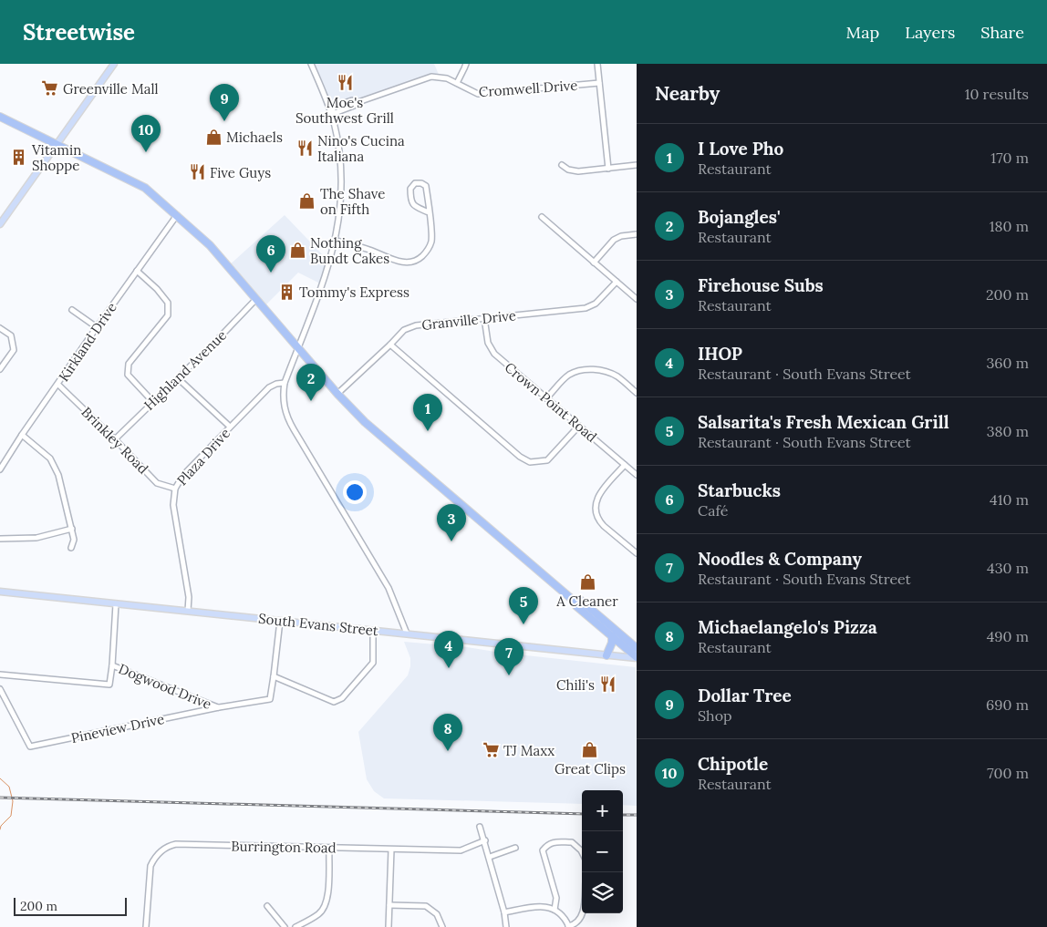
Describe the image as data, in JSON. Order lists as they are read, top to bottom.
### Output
{
  "streets": {
    "main road": ["South Evans Street"],
    "street": [
      "Cromwell Drive",
      "Granville Drive",
      "Kirkland Drive",
      "Highland Avenue",
      "Crown Point Road",
      "Brinkley Road",
      "Plaza Drive",
      "Dogwood Drive",
      "Pineview Drive",
      "Burrington Road"
    ]
  },
  "crossings": [
    ["Granville Drive", "Crown Point Road"],
    ["Kirkland Drive", "Brinkley Road"],
    ["Highland Avenue", "Brinkley Road"],
    ["Brinkley Road", "Plaza Drive"],
    ["Plaza Drive", "South Evans Street"],
    ["Dogwood Drive", "Pineview Drive"]
  ],
  "places": {
    "restaurant": [
      "Moe's Southwest Grill",
      "Nino's Cucina Italiana",
      "Five Guys",
      "Chili's"
    ],
    "supermarket": ["Greenville Mall", "TJ Maxx"],
    "shop": [
      "Michaels",
      "The Shave on Fifth",
      "Nothing Bundt Cakes",
      "A Cleaner",
      "Great Clips"
    ],
    "building": ["Vitamin Shoppe", "Tommy's Express"]
  },
  "scale_bar": "200 m",
  "page": {
    "header": "Streetwise",
    "nav": ["Map", "Layers", "Share"],
    "heading": ["Nearby", "10 results"],
    "pins": [
      "9",
      "10",
      "6",
      "2",
      "1",
      "3",
      "5",
      "4",
      "7",
      "8"
    ],
    "list": [
      {
        "mark": "1",
        "name": "I Love Pho",
        "note": "Restaurant",
        "value": "170 m"
      },
      {
        "mark": "2",
        "name": "Bojangles'",
        "note": "Restaurant",
        "value": "180 m"
      },
      {
        "mark": "3",
        "name": "Firehouse Subs",
        "note": "Restaurant",
        "value": "200 m"
      },
      {
        "mark": "4",
        "name": "IHOP",
        "note": "Restaurant · South Evans Street",
        "value": "360 m"
      },
      {
        "mark": "5",
        "name": "Salsarita's Fresh Mexican Grill",
        "note": "Restaurant · South Evans Street",
        "value": "380 m"
      },
      {
        "mark": "6",
        "name": "Starbucks",
        "note": "Café",
        "value": "410 m"
      },
      {
        "mark": "7",
        "name": "Noodles & Company",
        "note": "Restaurant · South Evans Street",
        "value": "430 m"
      },
      {
        "mark": "8",
        "name": "Michaelangelo's Pizza",
        "note": "Restaurant",
        "value": "490 m"
      },
      {
        "mark": "9",
        "name": "Dollar Tree",
        "note": "Shop",
        "value": "690 m"
      },
      {
        "mark": "10",
        "name": "Chipotle",
        "note": "Restaurant",
        "value": "700 m"
      }
    ],
    "map_buttons": ["+", "−"],
    "scale": "200 m"
  }
}
